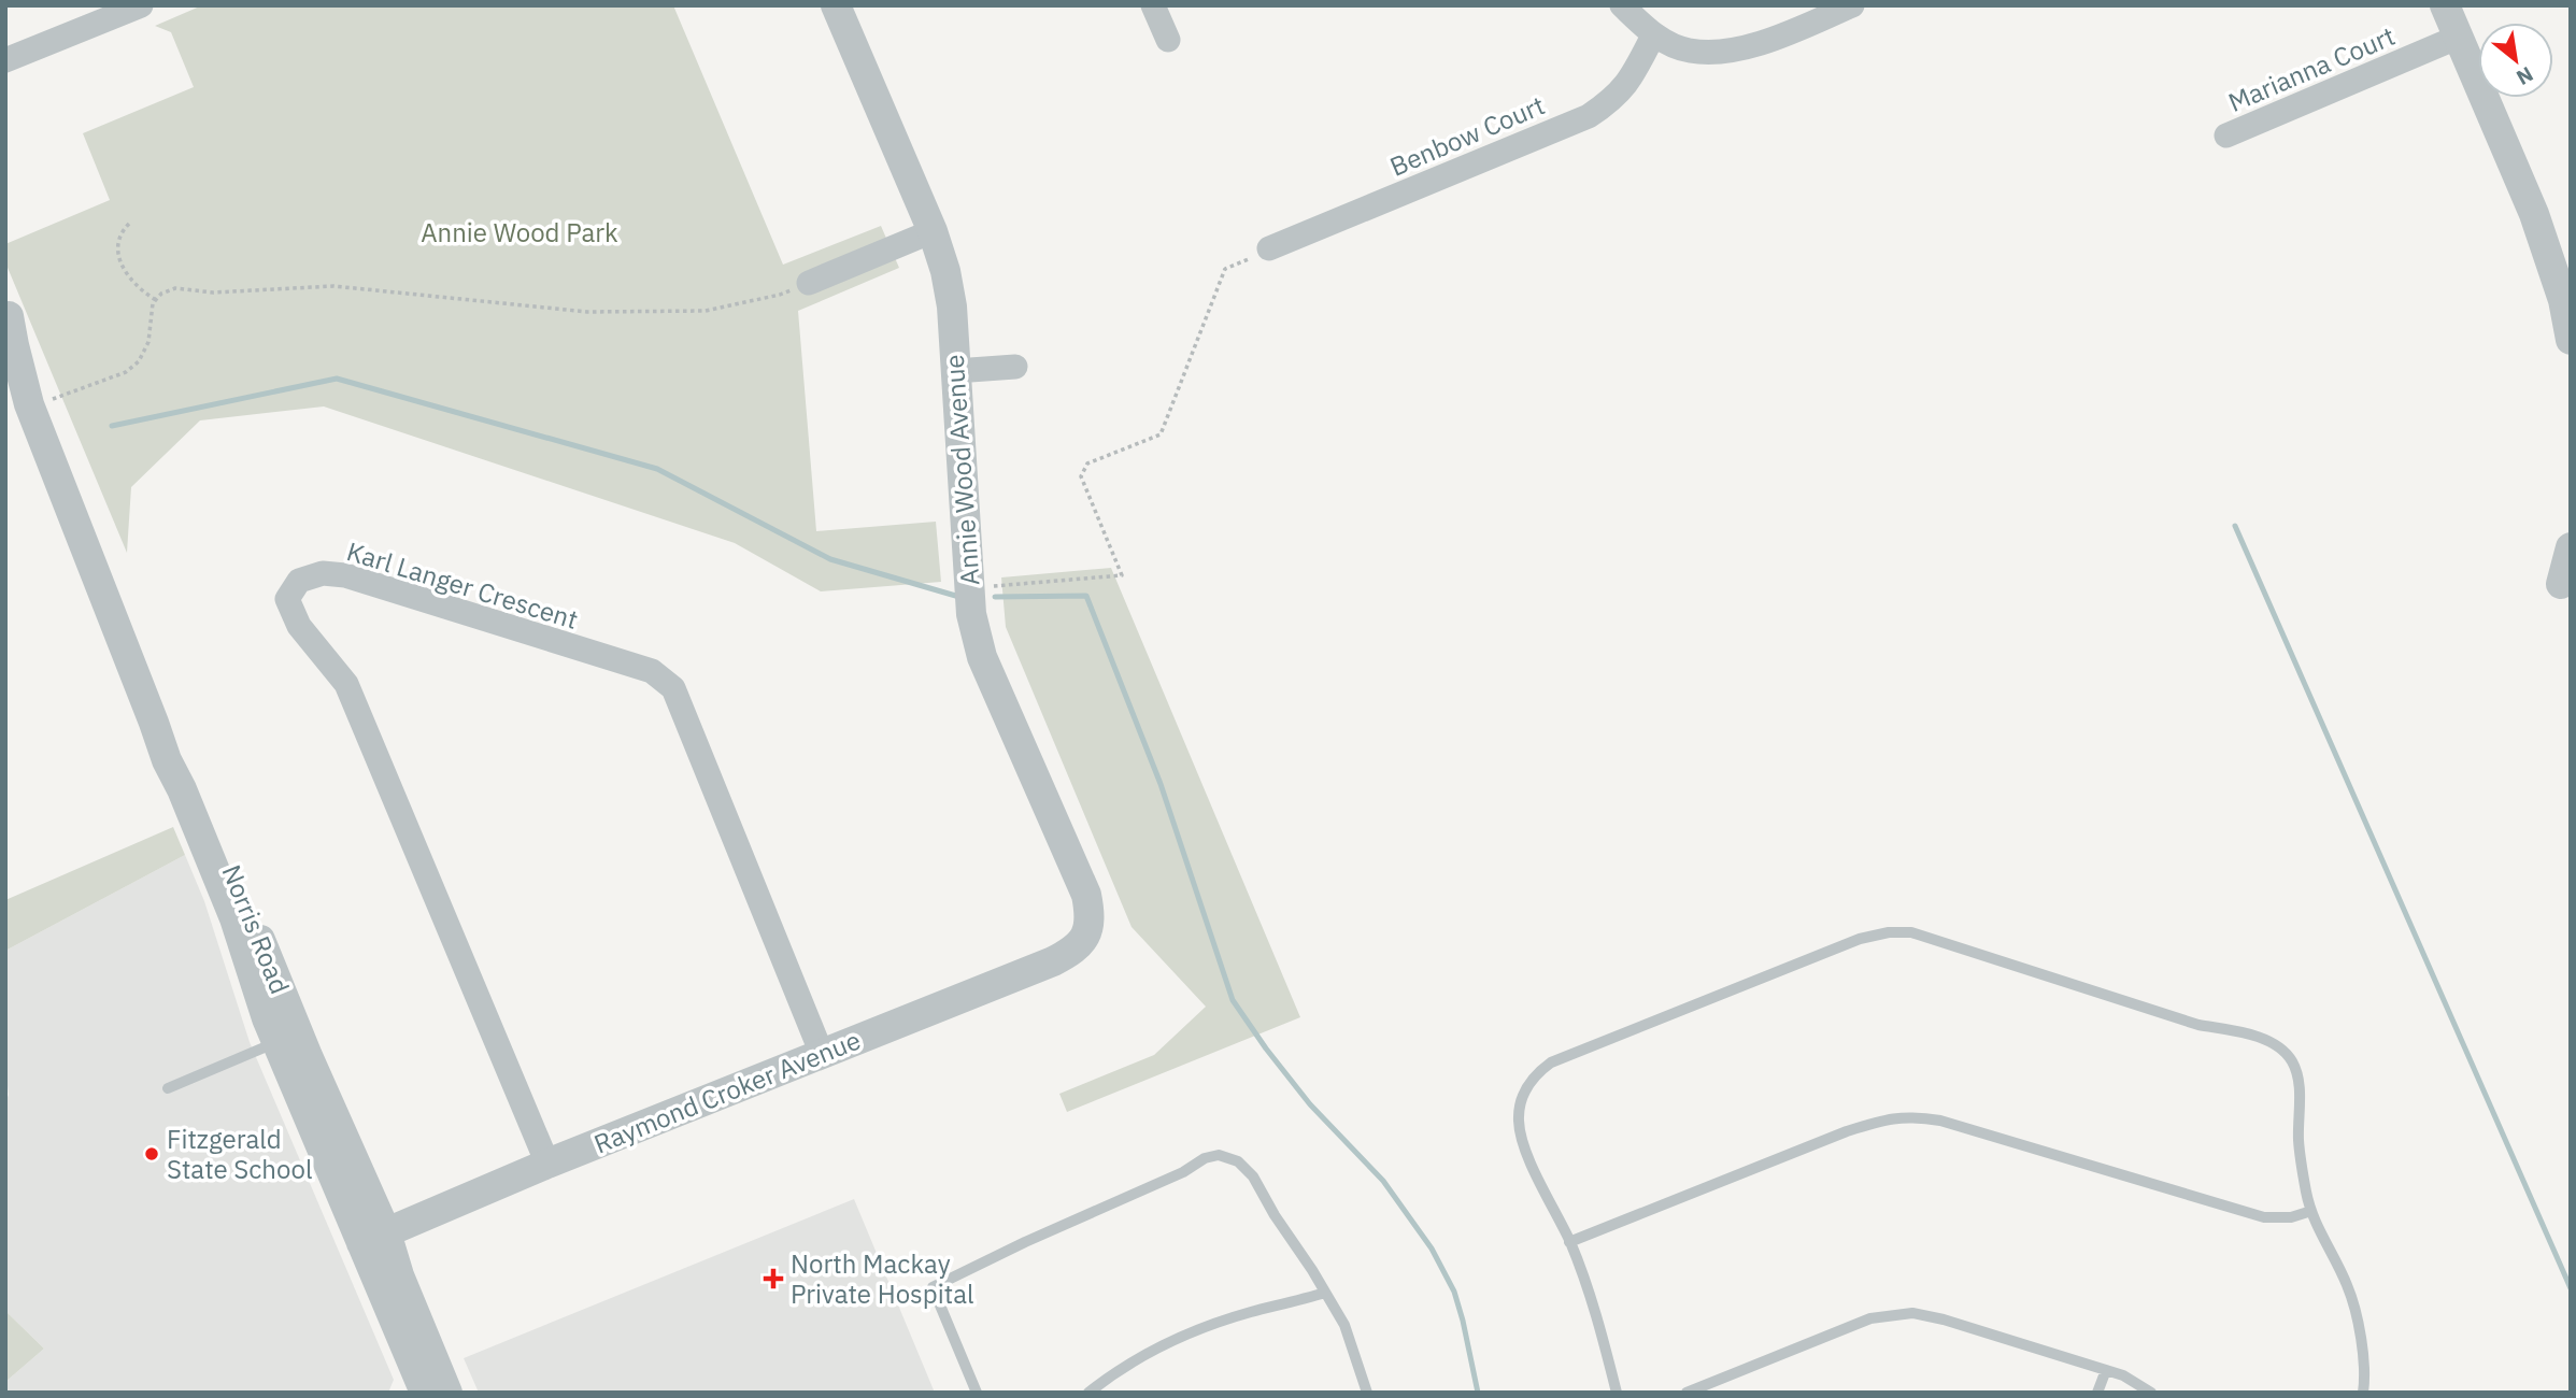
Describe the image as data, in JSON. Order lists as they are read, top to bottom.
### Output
{
  "streets": {
    "street": [
      "Marianna Court",
      "Benbow Court",
      "Annie Wood Avenue",
      "Karl Langer Crescent",
      "Norris Road",
      "Raymond Croker Avenue"
    ]
  },
  "crossings": [
    ["Annie Wood Avenue", "Raymond Croker Avenue"],
    ["Karl Langer Crescent", "Raymond Croker Avenue"],
    ["Norris Road", "Raymond Croker Avenue"]
  ],
  "parks": ["Annie Wood Park"],
  "places": {
    "other": ["Fitzgerald State School"],
    "health": ["North Mackay Private Hospital"]
  },
  "north": "bottom right"
}
